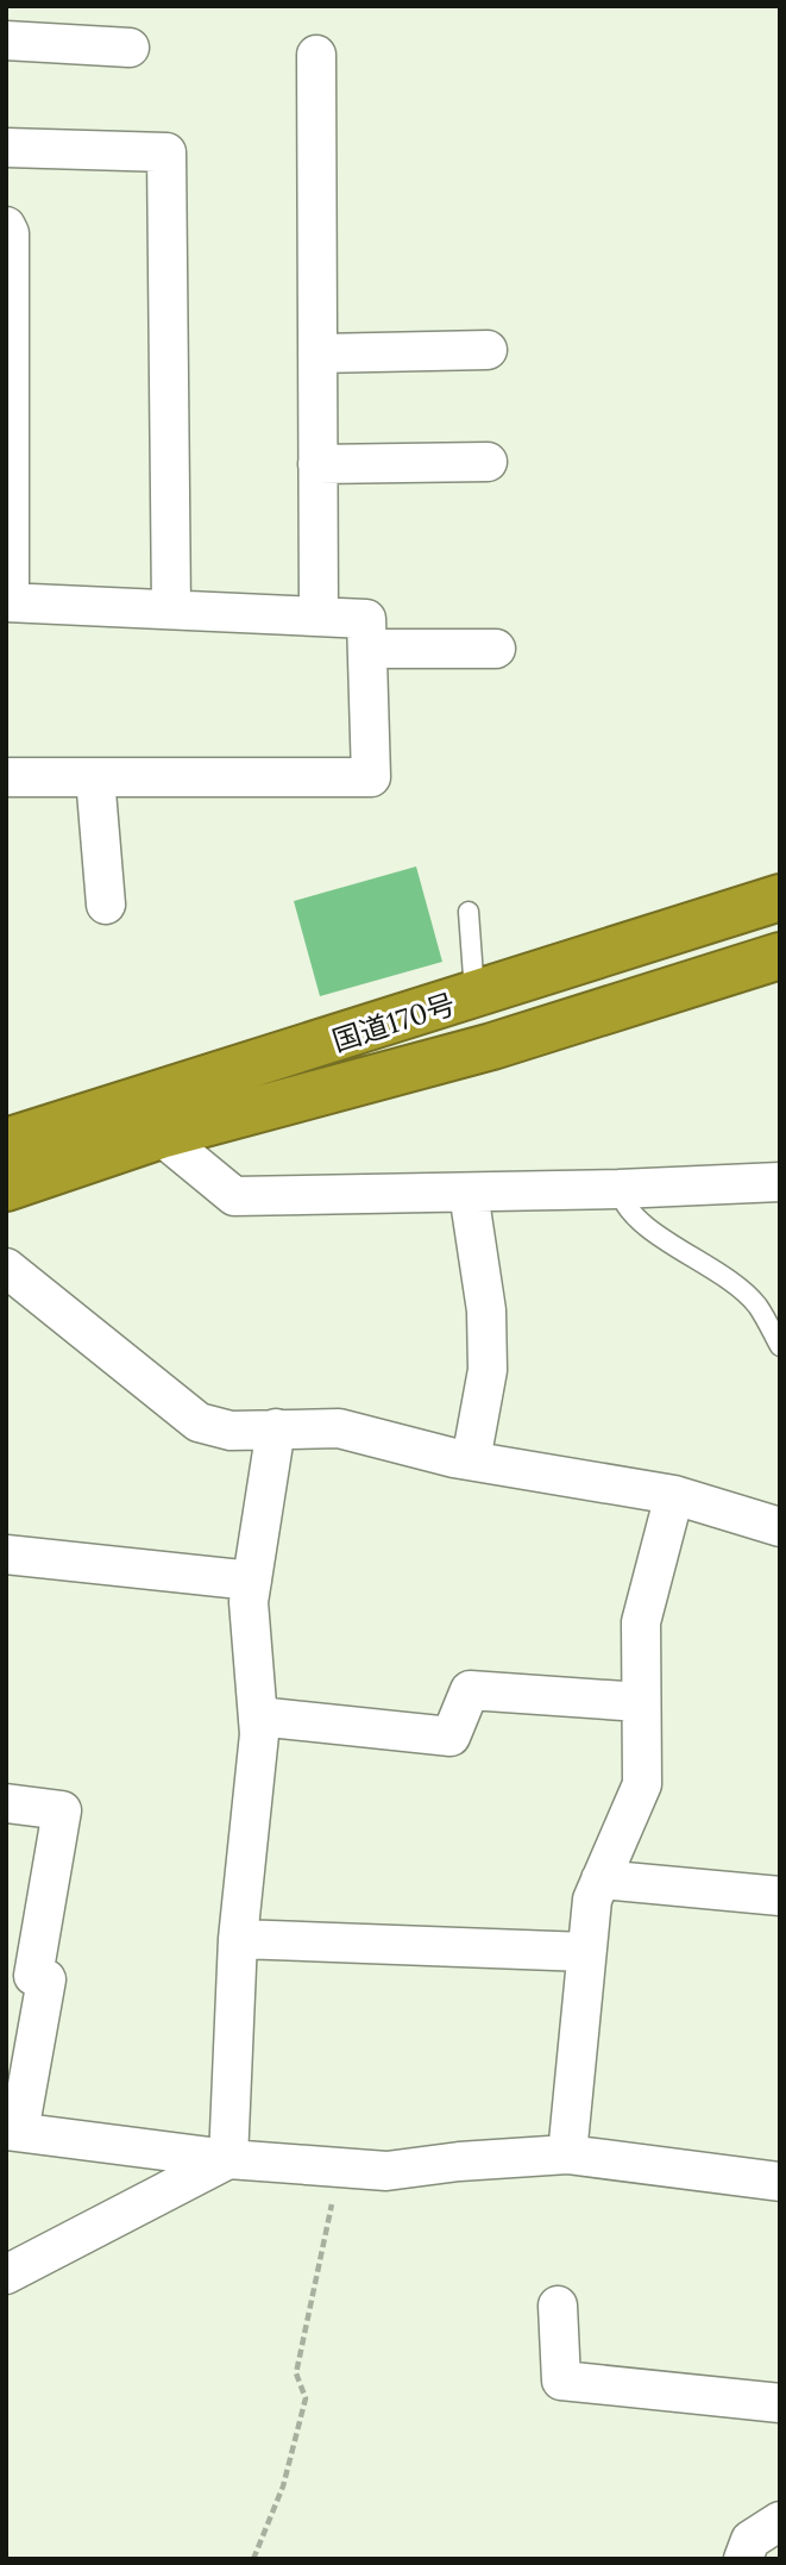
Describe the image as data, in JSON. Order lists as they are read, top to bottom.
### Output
{
  "streets": {
    "highway": ["国道170号"]
  }
}
